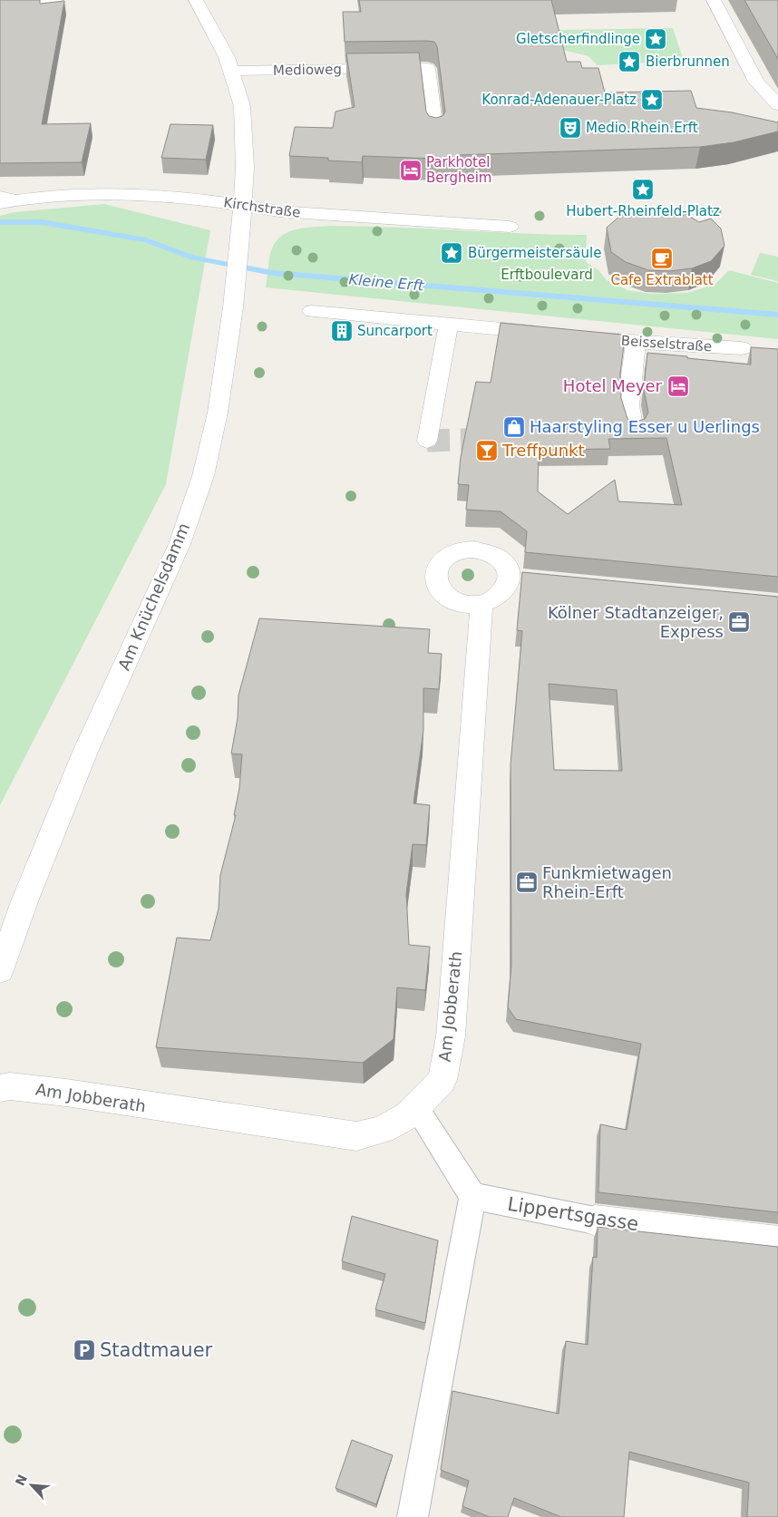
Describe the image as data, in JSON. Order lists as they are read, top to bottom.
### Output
{
  "streets": {
    "street": [
      "Medioweg",
      "Kirchstraße",
      "Beisselstraße",
      "Am Knüchelsdamm",
      "Am Jobberath",
      "Lippertsgasse"
    ]
  },
  "crossings": [
    ["Medioweg", "Am Knüchelsdamm"],
    ["Kirchstraße", "Am Knüchelsdamm"]
  ],
  "water": ["Kleine Erft"],
  "parks": ["Erftboulevard"],
  "places": {
    "place": [
      "Gletscherfindlinge",
      "Bierbrunnen",
      "Konrad-Adenauer-Platz",
      "Hubert-Rheinfeld-Platz",
      "Bürgermeistersäule"
    ],
    "theatre": ["Medio.Rhein.Erft"],
    "hotel": ["Parkhotel Bergheim", "Hotel Meyer"],
    "cafe": ["Cafe Extrablatt"],
    "building": ["Suncarport"],
    "shop": ["Haarstyling Esser u Uerlings"],
    "bar": ["Treffpunkt"],
    "office": ["Kölner Stadtanzeiger, Express", "Funkmietwagen Rhein-Erft"],
    "parking": ["Stadtmauer"]
  },
  "north": "top left"
}
